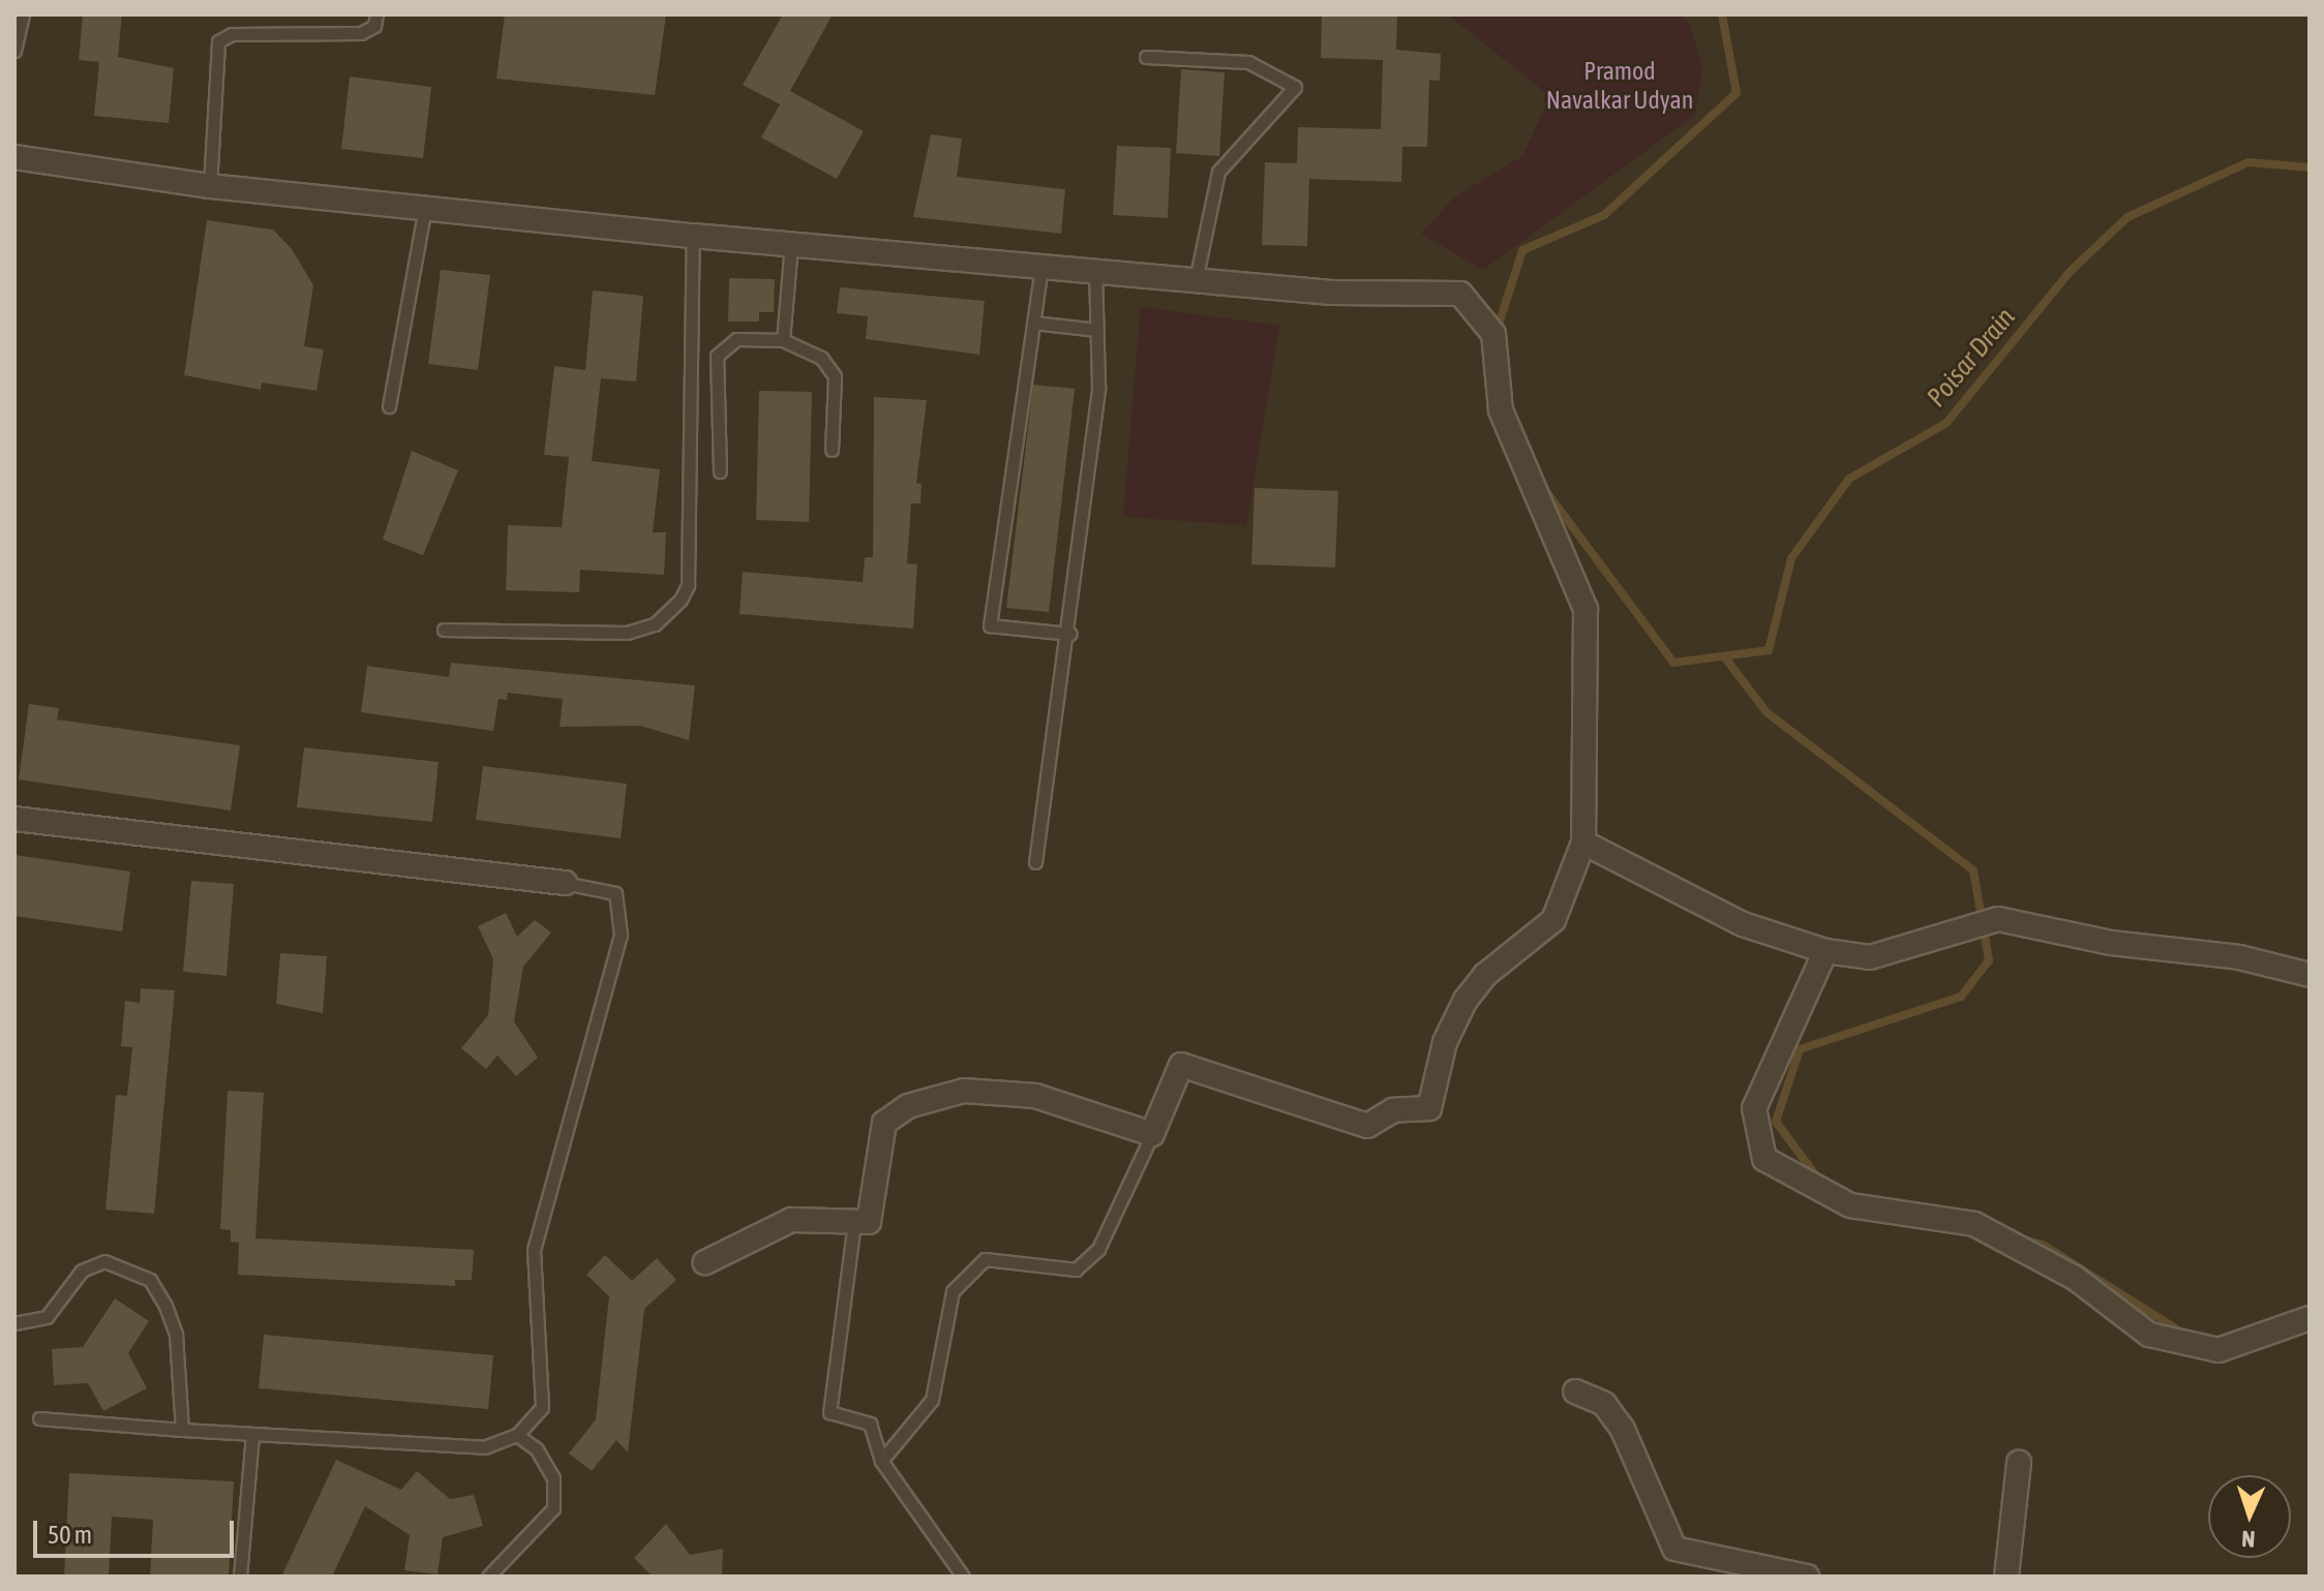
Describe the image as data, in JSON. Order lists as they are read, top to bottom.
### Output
{
  "water": ["Poisar Drain"],
  "parks": ["Pramod Navalkar Udyan"],
  "scale_bar": "50 m",
  "north": "bottom"
}
